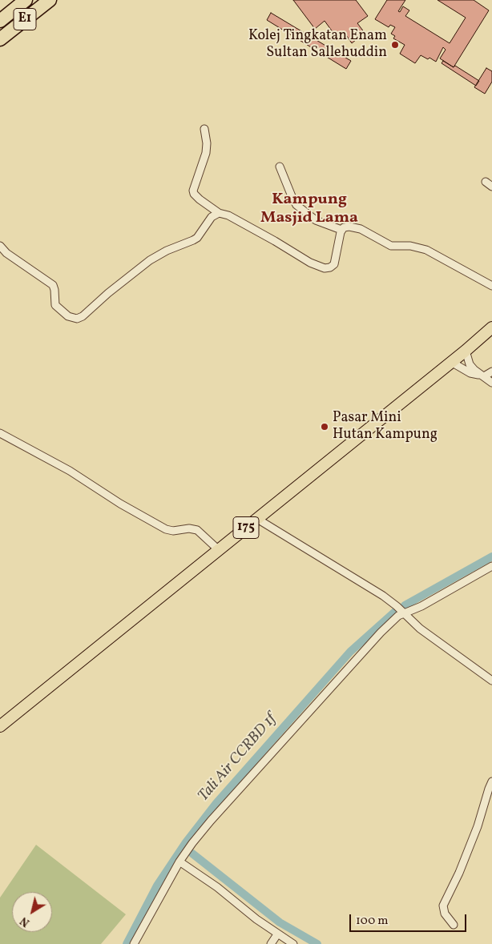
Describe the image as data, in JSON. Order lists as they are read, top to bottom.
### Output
{
  "streets": {
    "highway": ["E1"],
    "main road": ["175"]
  },
  "districts": ["Kampung Masjid Lama"],
  "water": ["Tali Air CCRBD 1f"],
  "places": ["Kolej Tingkatan Enam Sultan Sallehuddin", "Pasar Mini Hutan Kampung"],
  "scale_bar": "100 m",
  "north": "bottom left"
}
